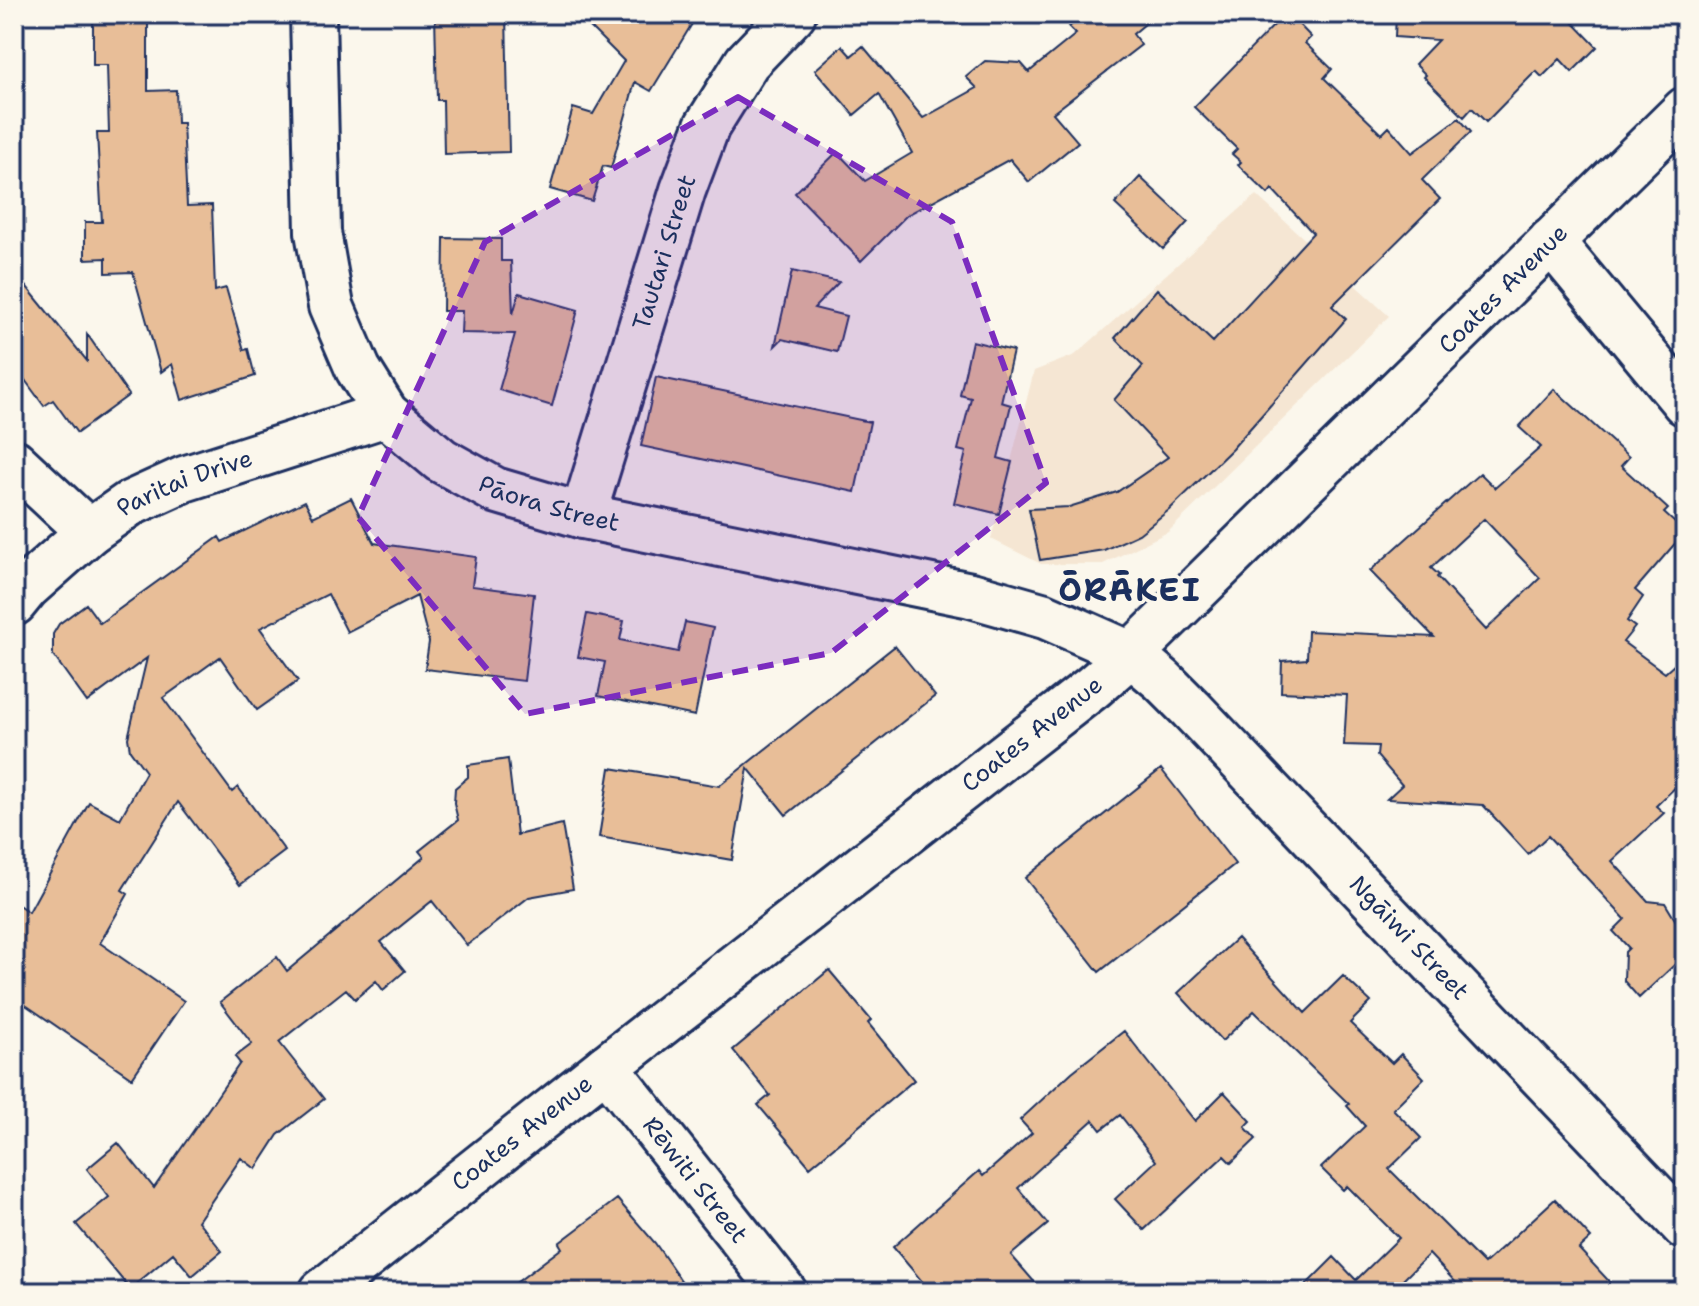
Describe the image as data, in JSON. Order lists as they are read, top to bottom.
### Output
{
  "streets": {
    "street": [
      "Tautari Street",
      "Coates Avenue",
      "Paritai Drive",
      "Pāora Street",
      "Ngāiwi Street",
      "Rēwiti Street"
    ]
  },
  "crossings": [
    ["Tautari Street", "Pāora Street"],
    ["Coates Avenue", "Pāora Street"],
    ["Coates Avenue", "Ngāiwi Street"],
    ["Coates Avenue", "Rēwiti Street"],
    ["Paritai Drive", "Pāora Street"],
    ["Pāora Street", "Ngāiwi Street"]
  ],
  "districts": ["ŌRĀKEI"]
}
